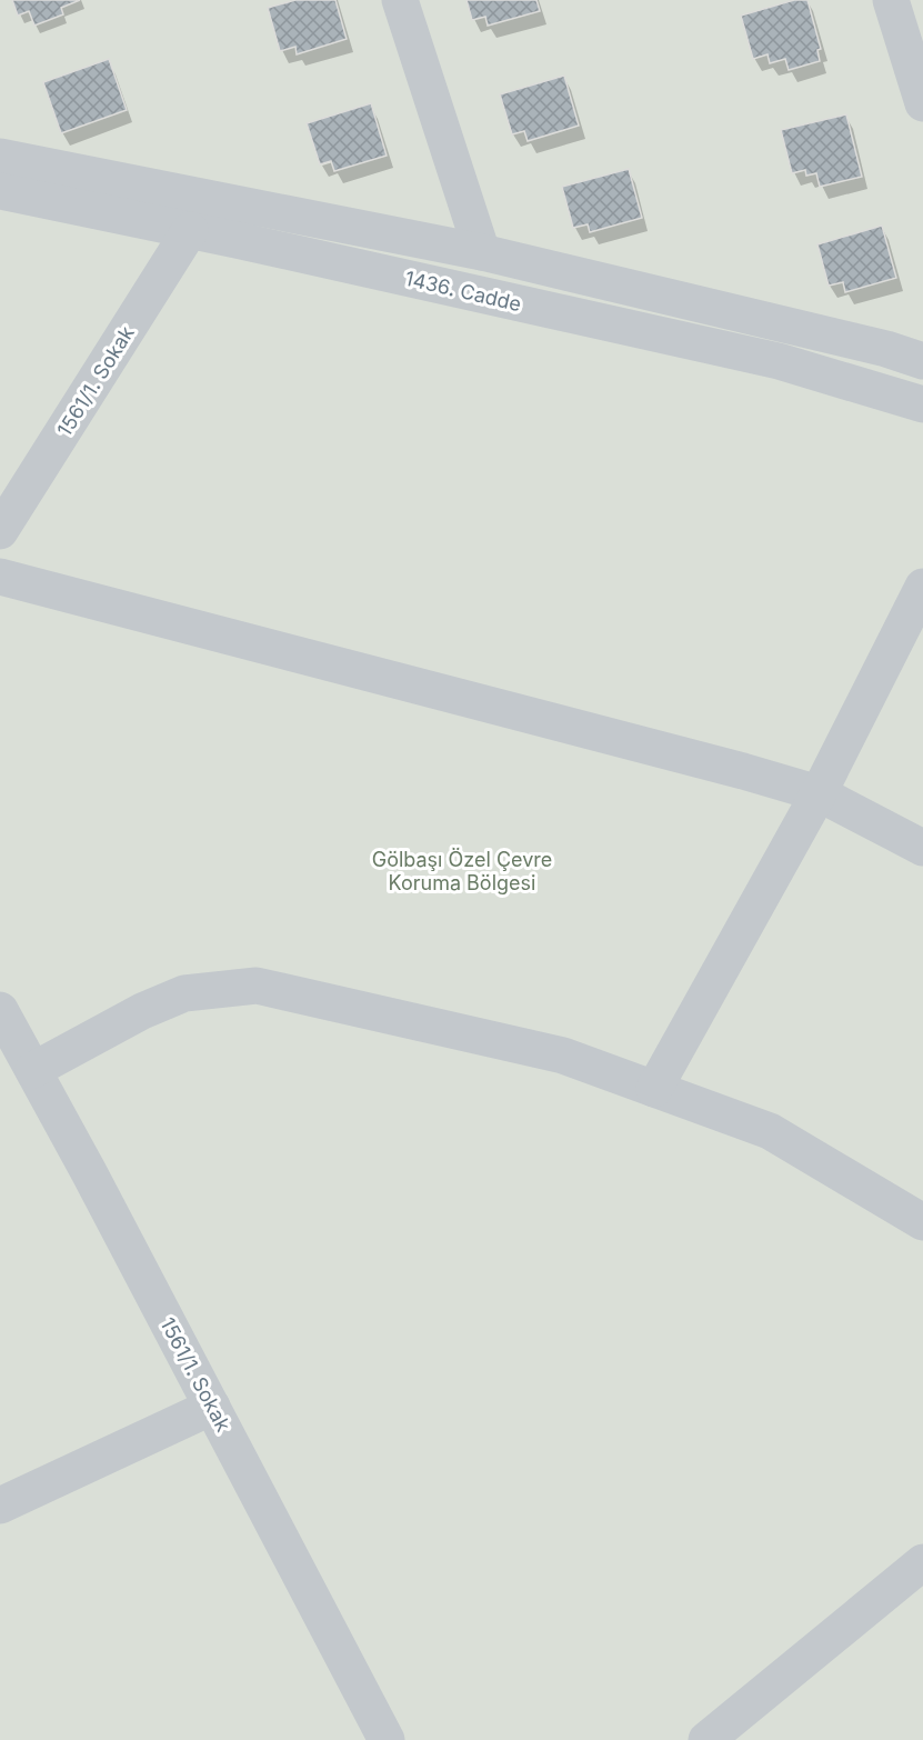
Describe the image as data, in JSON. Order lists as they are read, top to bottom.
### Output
{
  "streets": {
    "street": ["1436. Cadde", "1561/1. Sokak"]
  },
  "crossings": [
    ["1436. Cadde", "1561/1. Sokak"]
  ],
  "parks": ["Gölbaşı Özel Çevre Koruma Bölgesi"]
}
